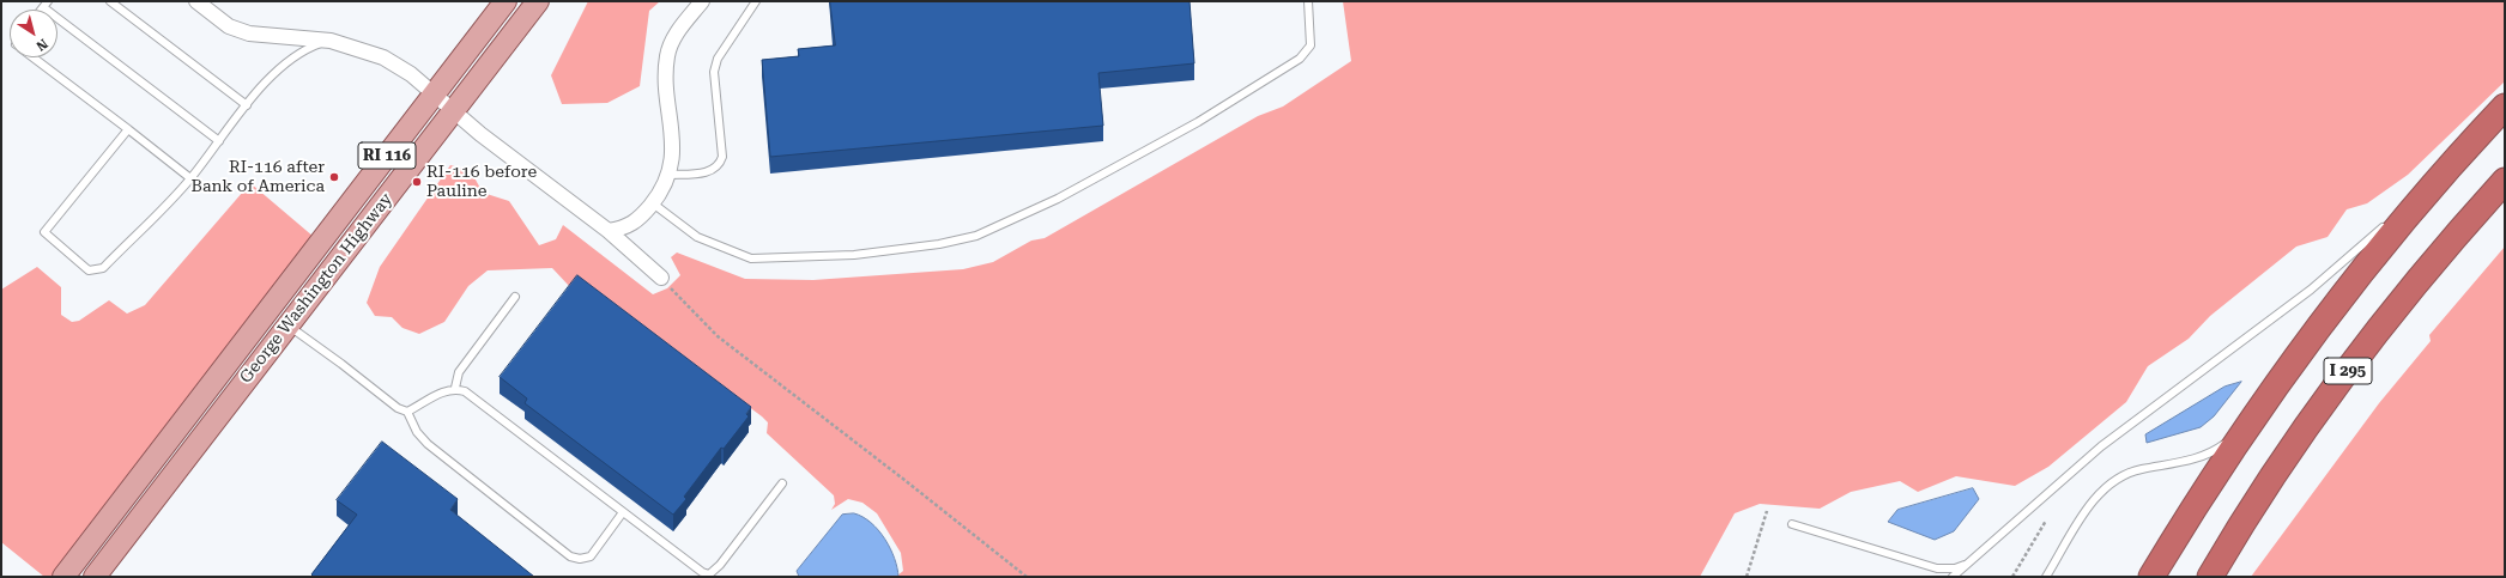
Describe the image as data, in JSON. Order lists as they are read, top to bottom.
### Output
{
  "streets": {
    "highway": ["I 295"],
    "main road": ["RI 116", "George Washington Highway"]
  },
  "places": ["RI-116 after Bank of America", "RI-116 before Pauline"],
  "north": "bottom right"
}
